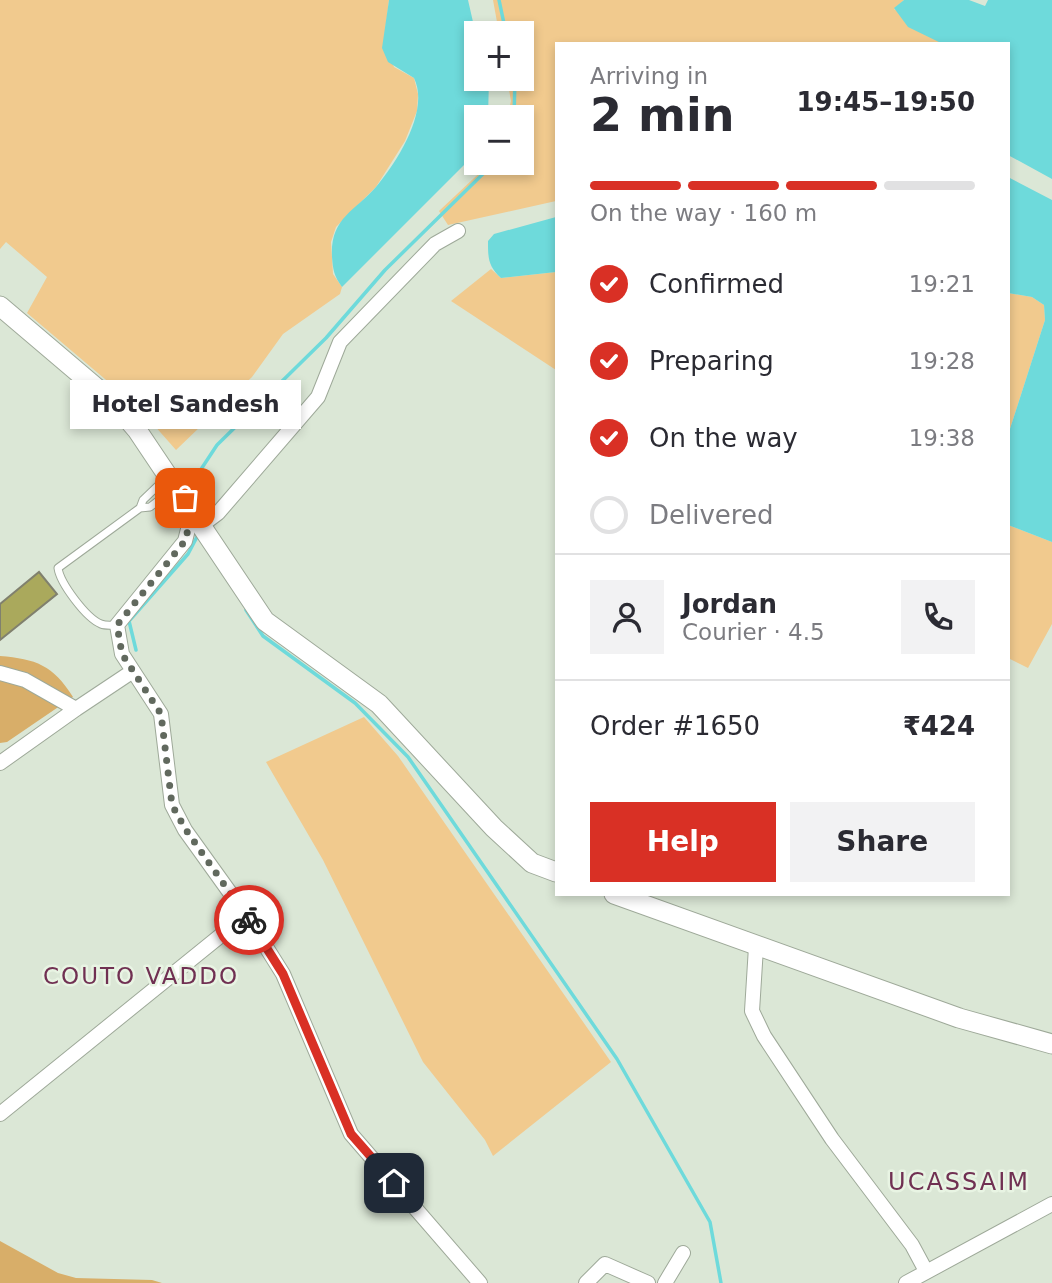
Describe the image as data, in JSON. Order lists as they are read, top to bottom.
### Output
{
  "districts": ["COUTO VADDO", "UCASSAIM"],
  "places": ["Hotel Sandesh"],
  "page": {
    "map_buttons": ["+", "−"],
    "heading": ["2 min", "Arriving in", "19:45–19:50"],
    "panel": [
      "Jordan",
      "Courier · 4.5",
      "Order #1650",
      "₹424"
    ],
    "bar": "On the way · 160 m",
    "list": [
      ["Confirmed", "19:21"],
      ["Preparing", "19:28"],
      ["On the way", "19:38"],
      "Delivered"
    ],
    "bubble": "Hotel Sandesh",
    "buttons": ["Help", "Share"]
  }
}
